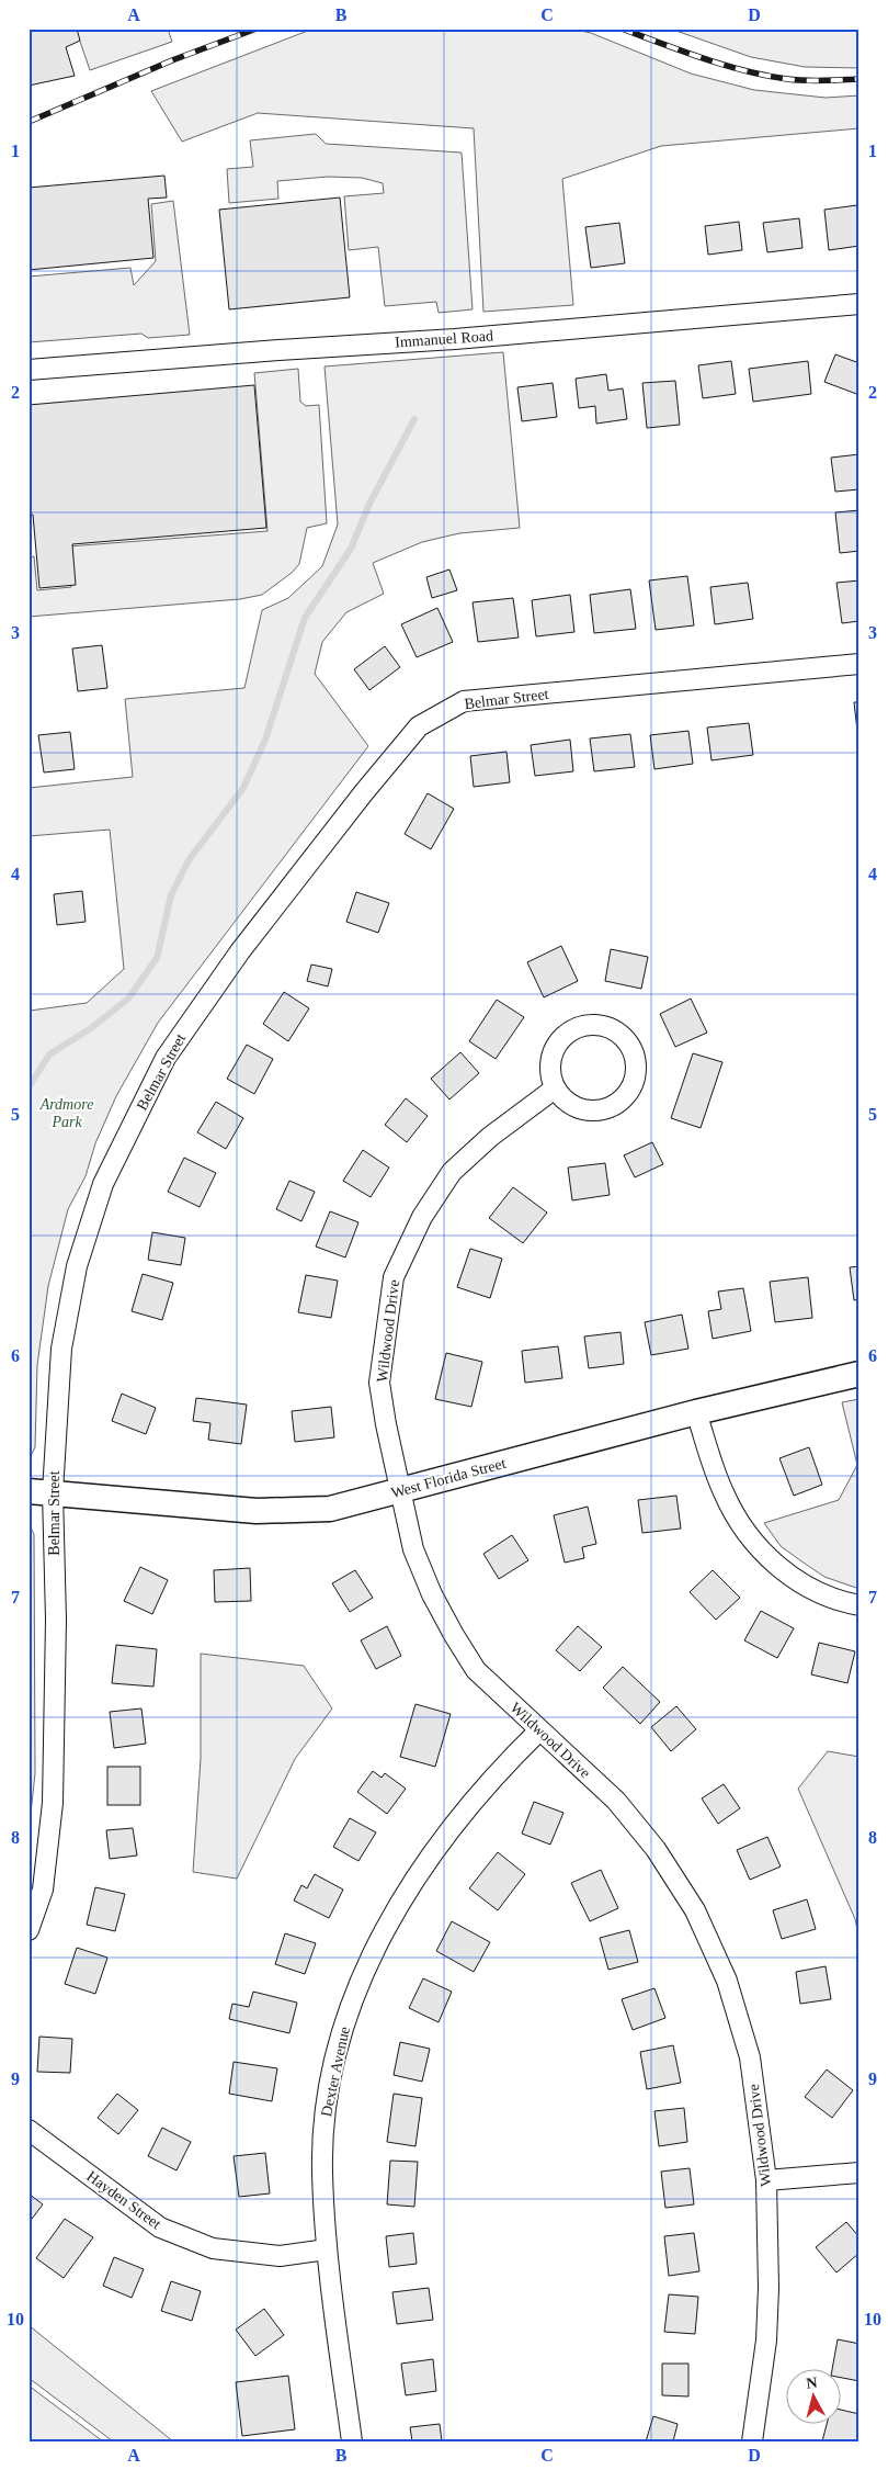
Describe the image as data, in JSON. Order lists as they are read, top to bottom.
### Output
{
  "streets": {
    "street": [
      "Immanuel Road",
      "Belmar Street",
      "Wildwood Drive",
      "West Florida Street",
      "Dexter Avenue",
      "Hayden Street"
    ]
  },
  "crossings": [
    ["Belmar Street", "West Florida Street"],
    ["Wildwood Drive", "West Florida Street"],
    ["Wildwood Drive", "Dexter Avenue"],
    ["Dexter Avenue", "Hayden Street"]
  ],
  "parks": ["Ardmore Park"],
  "north": "top",
  "grid": {
    "columns": [
      "A",
      "B",
      "C",
      "D"
    ],
    "rows": [
      "1",
      "2",
      "3",
      "4",
      "5",
      "6",
      "7",
      "8",
      "9",
      "10"
    ]
  }
}
